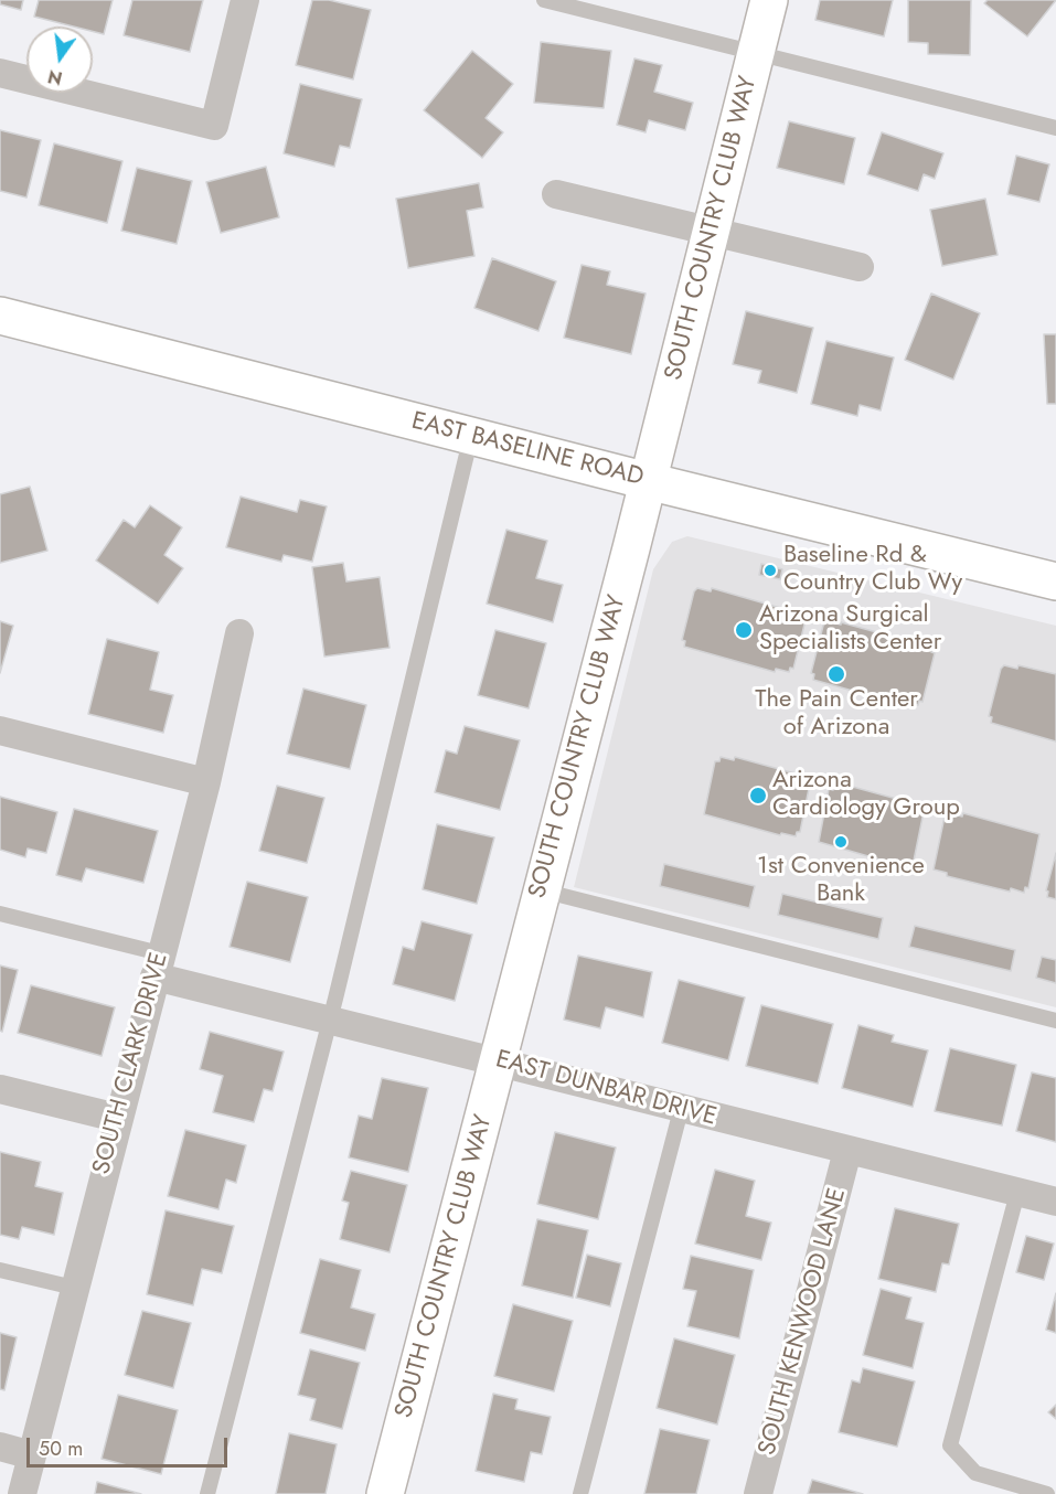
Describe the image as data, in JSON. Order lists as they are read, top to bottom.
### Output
{
  "streets": {
    "street": [
      "SOUTH COUNTRY CLUB WAY",
      "EAST BASELINE ROAD",
      "SOUTH CLARK DRIVE",
      "EAST DUNBAR DRIVE",
      "SOUTH KENWOOD LANE"
    ]
  },
  "crossings": [
    ["SOUTH COUNTRY CLUB WAY", "EAST BASELINE ROAD"],
    ["SOUTH COUNTRY CLUB WAY", "EAST DUNBAR DRIVE"],
    ["SOUTH CLARK DRIVE", "EAST DUNBAR DRIVE"],
    ["EAST DUNBAR DRIVE", "SOUTH KENWOOD LANE"]
  ],
  "places": [
    "Baseline Rd & Country Club Wy",
    "Arizona Surgical Specialists Center",
    "The Pain Center of Arizona",
    "Arizona Cardiology Group",
    "1st Convenience Bank"
  ],
  "scale_bar": "50 m",
  "north": "bottom"
}
